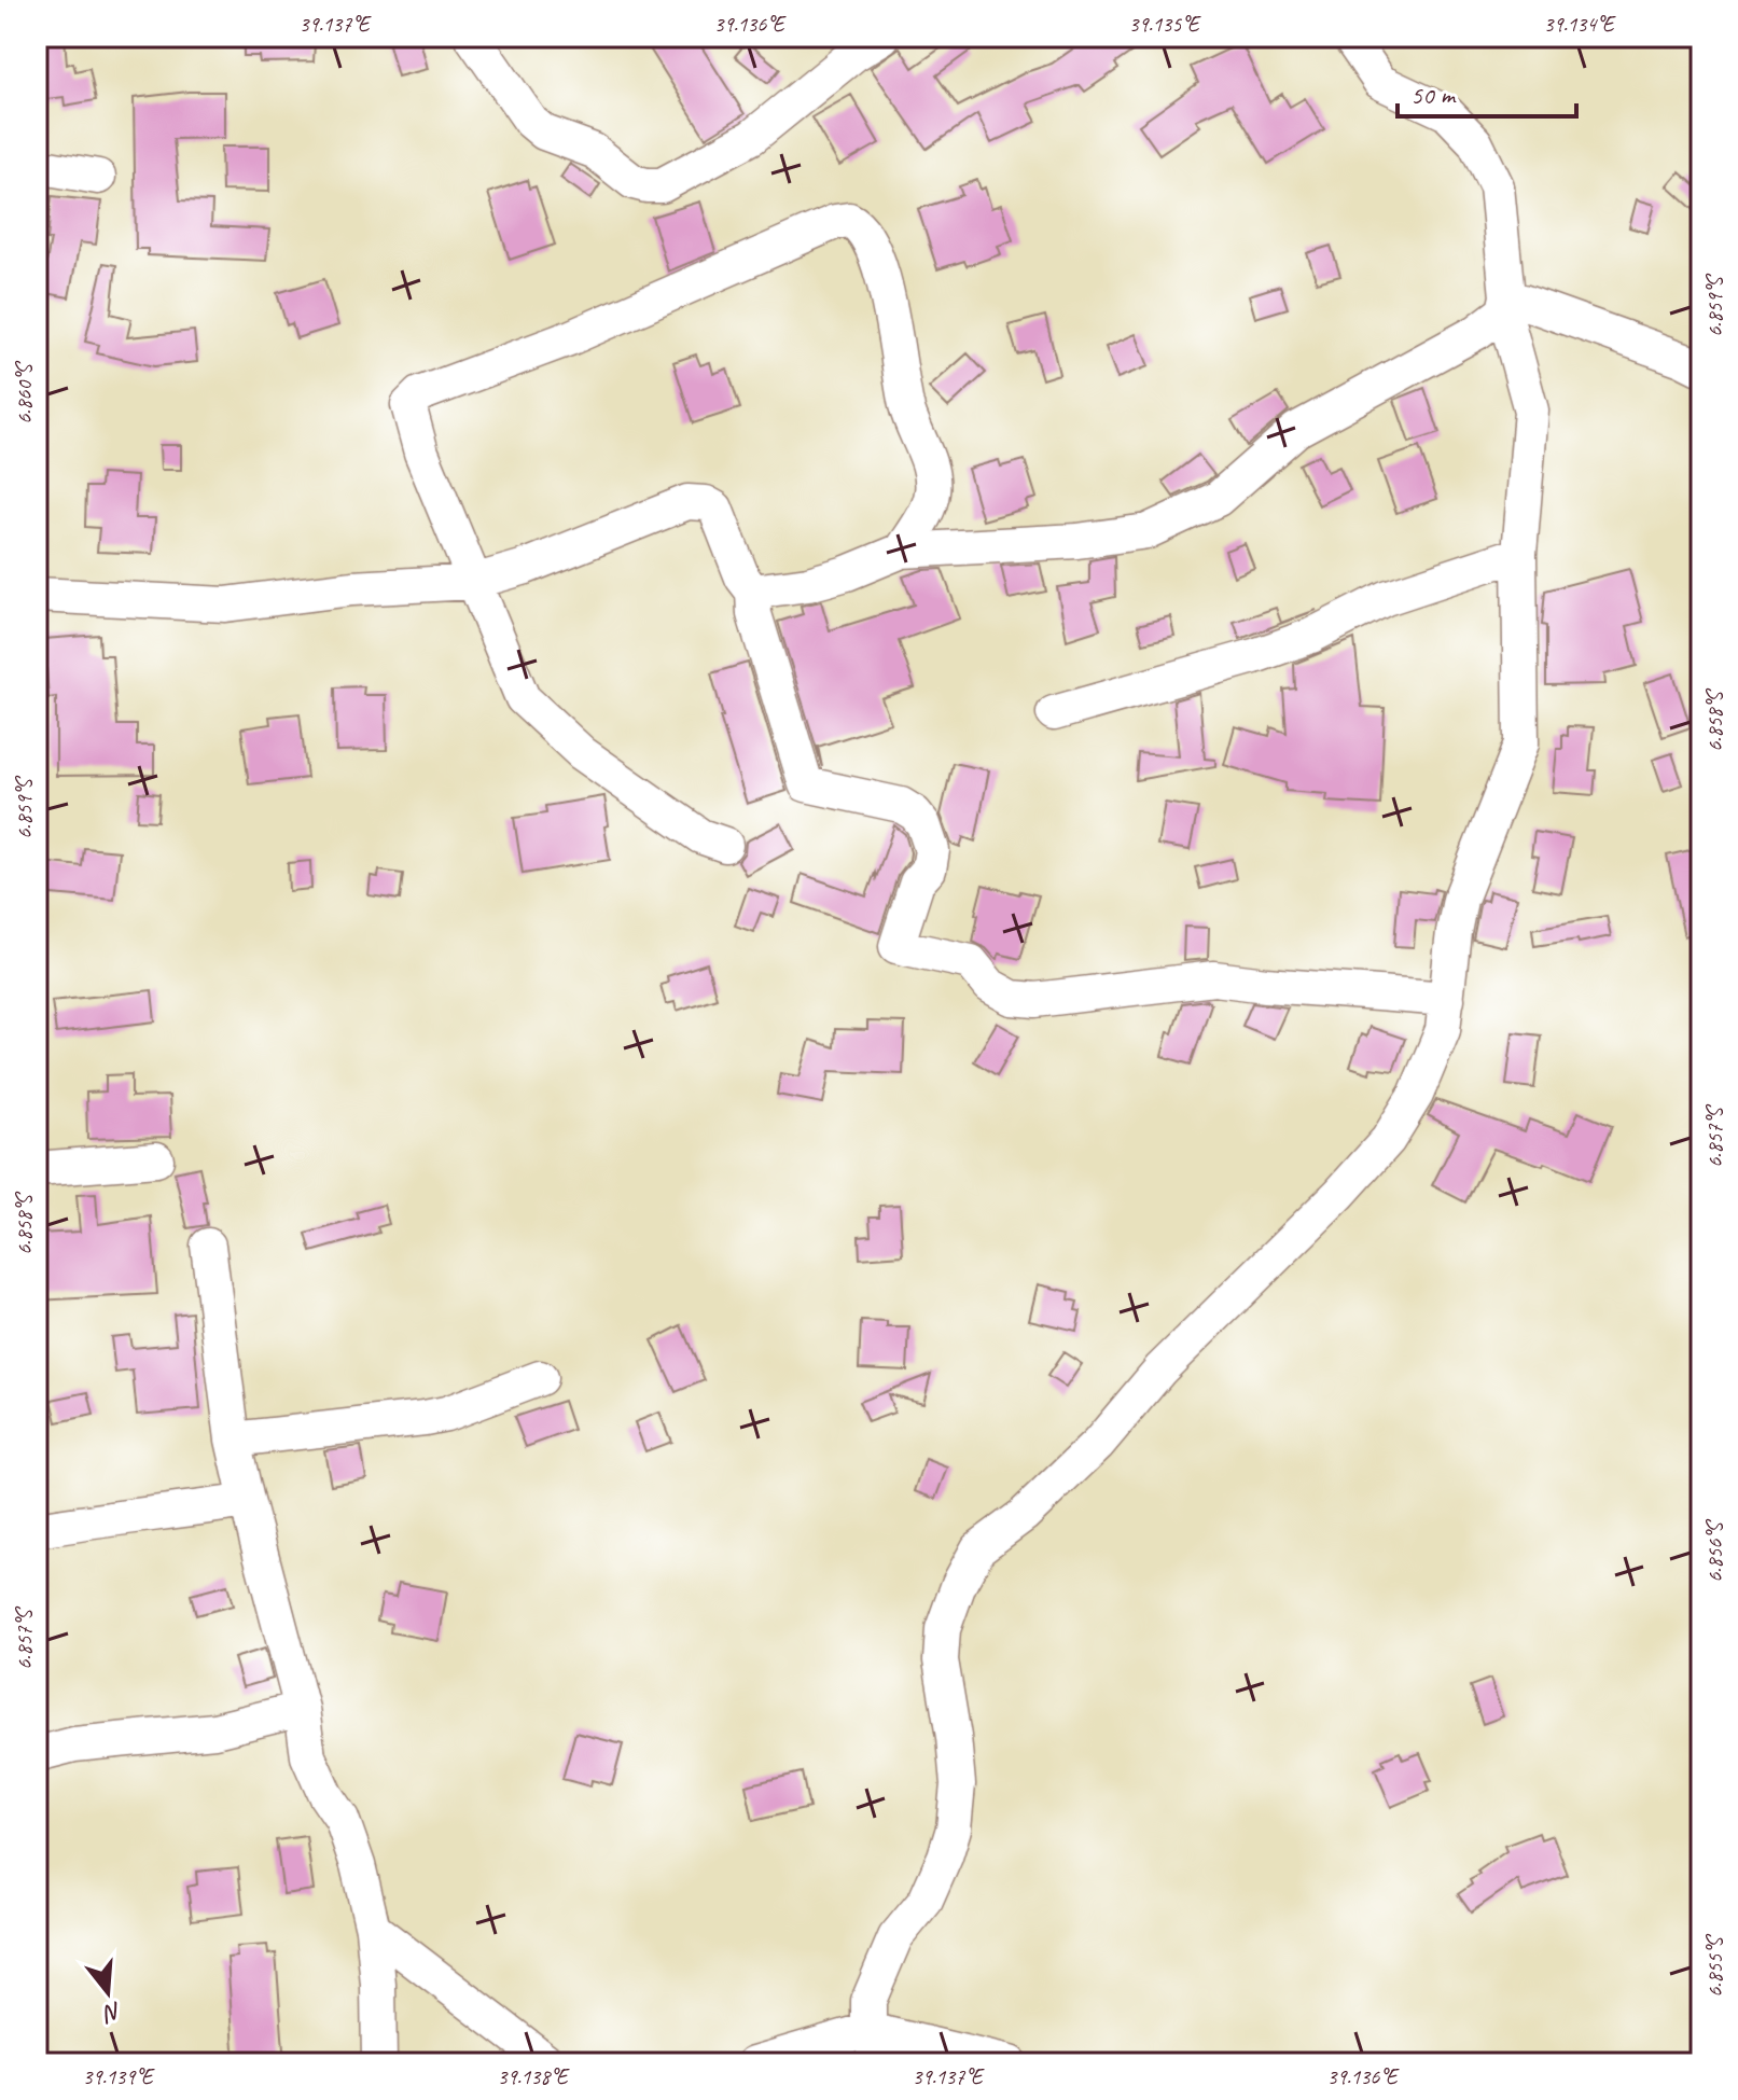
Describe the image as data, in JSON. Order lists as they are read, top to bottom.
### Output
{
  "scale_bar": "50 m",
  "north": "bottom",
  "coordinates": [
    "39.137°E",
    "39.136°E",
    "39.135°E",
    "39.134°E",
    "6.859°S",
    "6.860°S",
    "6.858°S",
    "6.857°S",
    "6.856°S",
    "6.855°S",
    "39.139°E",
    "39.138°E"
  ]
}
